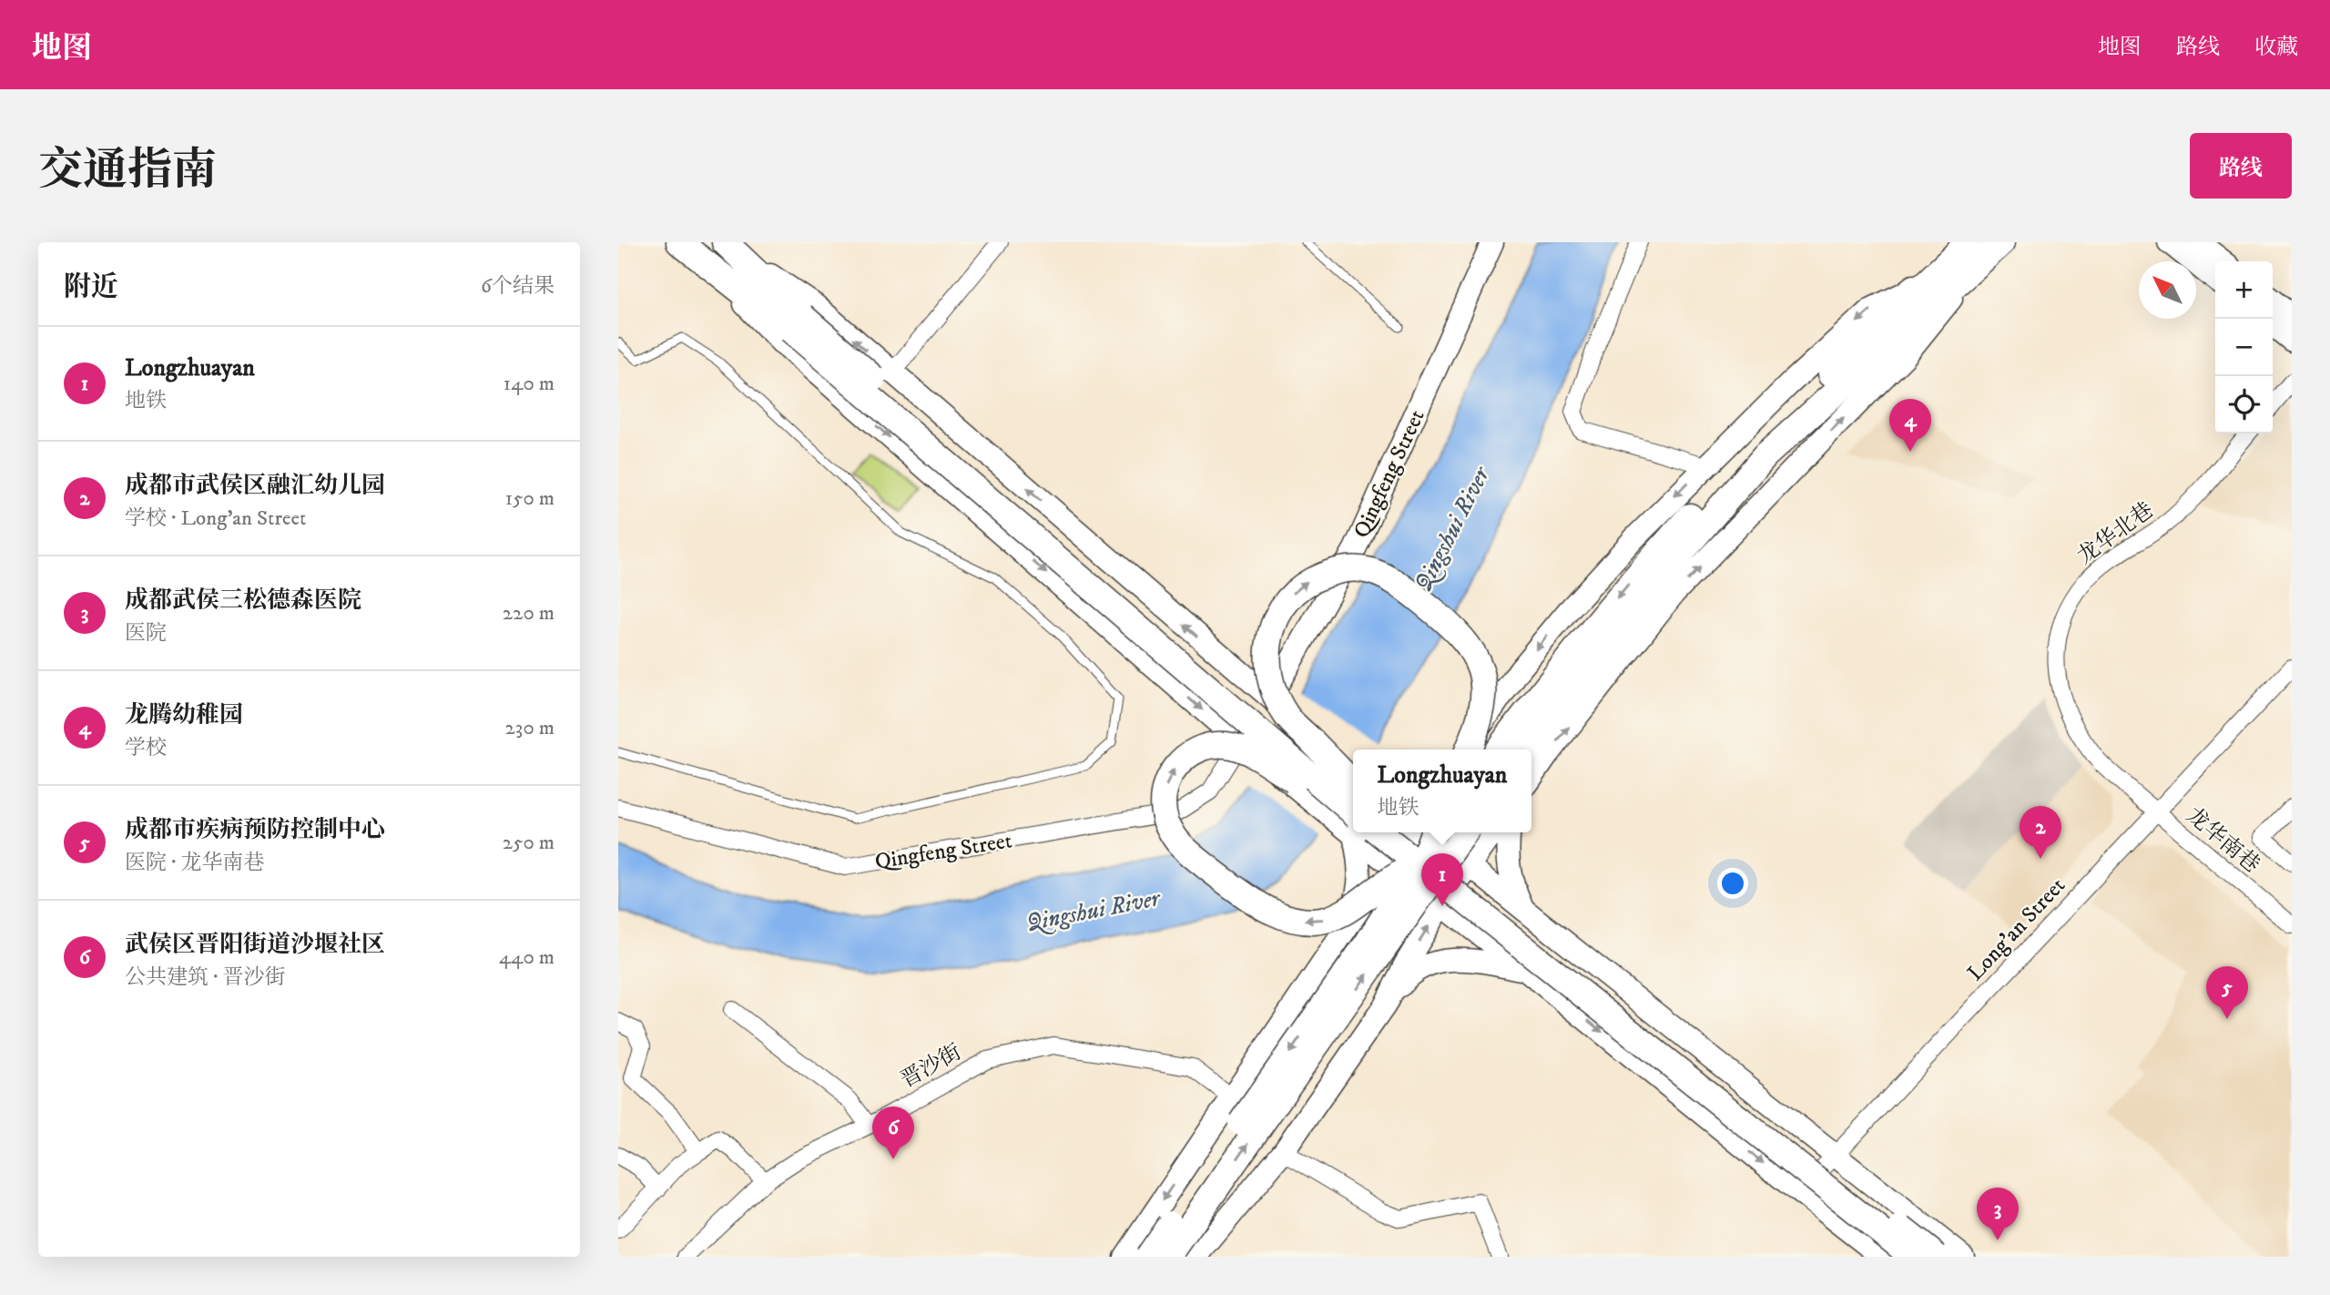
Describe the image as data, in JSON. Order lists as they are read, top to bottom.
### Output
{
  "streets": {
    "main road": ["Qingfeng Street"],
    "street": [
      "龙华北巷",
      "龙华南巷",
      "Long'an Street",
      "晋沙街"
    ]
  },
  "crossings": [
    ["龙华北巷", "龙华南巷"],
    ["龙华北巷", "Long'an Street"],
    ["龙华南巷", "Long'an Street"]
  ],
  "water": ["Qingshui River"],
  "north": "top left",
  "page": {
    "header": "地图",
    "nav": ["地图", "路线", "收藏"],
    "title": "交通指南",
    "buttons": "路线",
    "heading": ["附近", "6个结果"],
    "map_buttons": ["+", "−"],
    "list": [
      {
        "mark": "1",
        "name": "Longzhuayan",
        "note": "地铁",
        "value": "140 m"
      },
      {
        "mark": "2",
        "name": "成都市武侯区融汇幼儿园",
        "note": "学校 · Long'an Street",
        "value": "150 m"
      },
      {
        "mark": "3",
        "name": "成都武侯三松德森医院",
        "note": "医院",
        "value": "220 m"
      },
      {
        "mark": "4",
        "name": "龙腾幼稚园",
        "note": "学校",
        "value": "230 m"
      },
      {
        "mark": "5",
        "name": "成都市疾病预防控制中心",
        "note": "医院 · 龙华南巷",
        "value": "250 m"
      },
      {
        "mark": "6",
        "name": "武侯区晋阳街道沙堰社区",
        "note": "公共建筑 · 晋沙街",
        "value": "440 m"
      }
    ],
    "pins": [
      "4",
      "2",
      "1",
      "5",
      "6",
      "3"
    ],
    "popup": ["Longzhuayan", "地铁"]
  }
}
